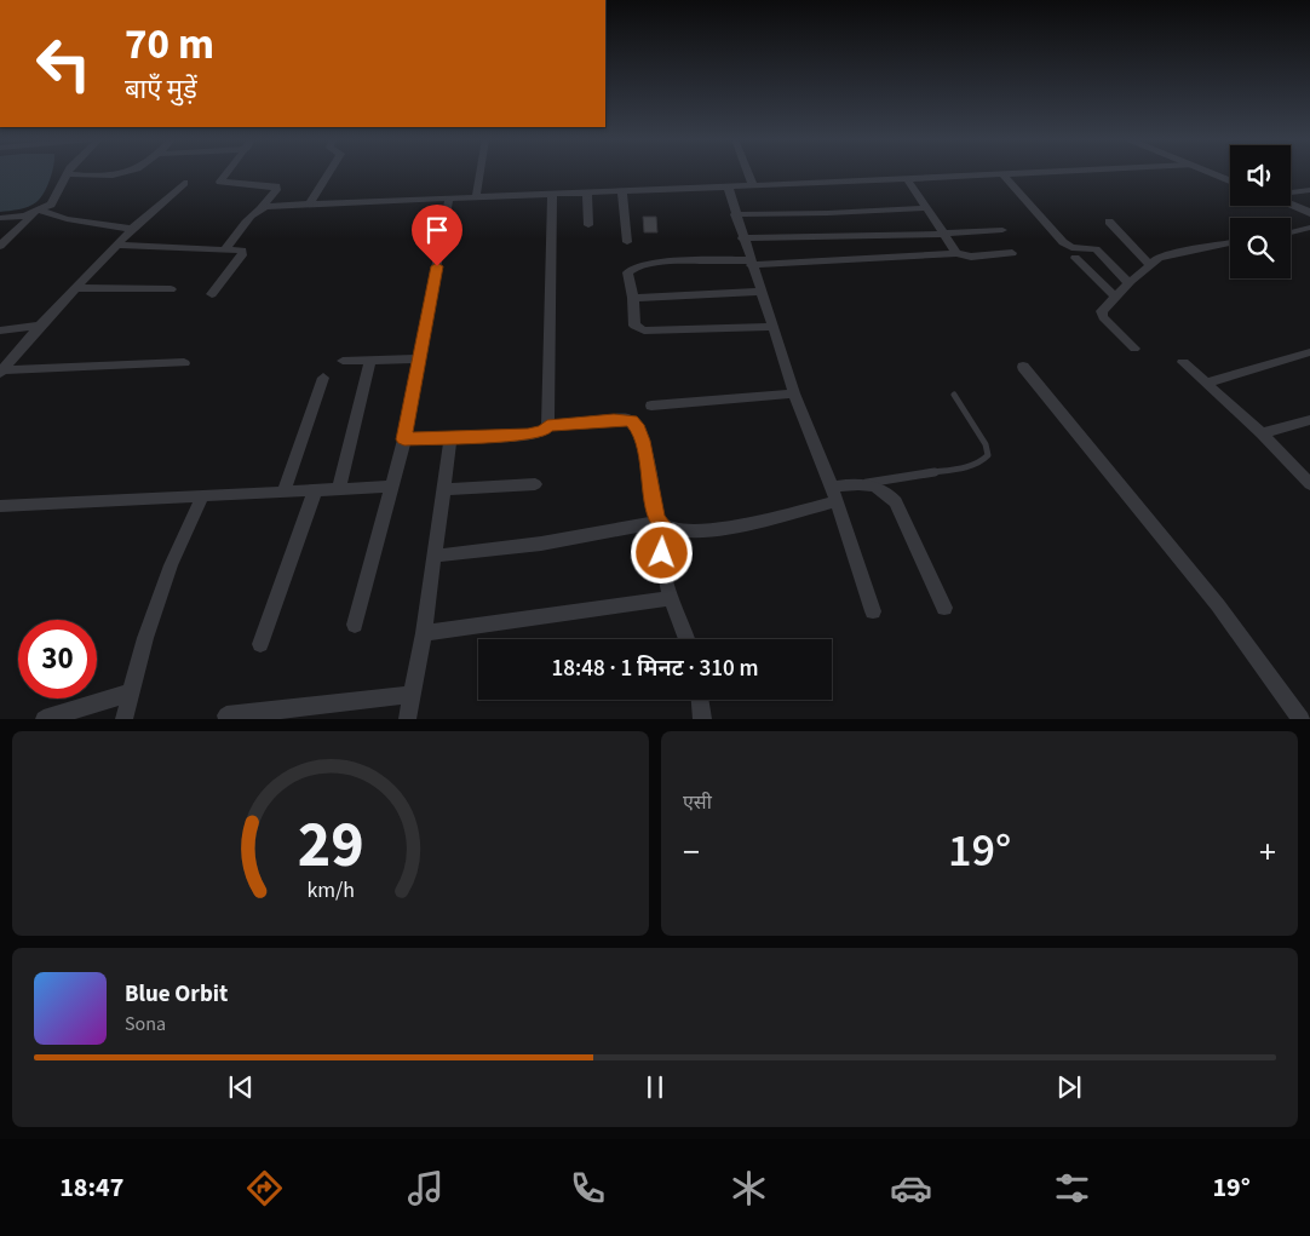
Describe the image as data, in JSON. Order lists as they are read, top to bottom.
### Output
{
  "page": {
    "turn": ["70 m", "बाएँ मुड़ें"],
    "limit": "30",
    "trip": "18:48 · 1 मिनट · 310 m",
    "tile": "एसी",
    "heat": ["−", "19°", "+"],
    "song": ["Blue Orbit", "Sona"],
    "tabs": ["18:47", "19°"],
    "gauge": ["29", "km/h"]
  }
}
